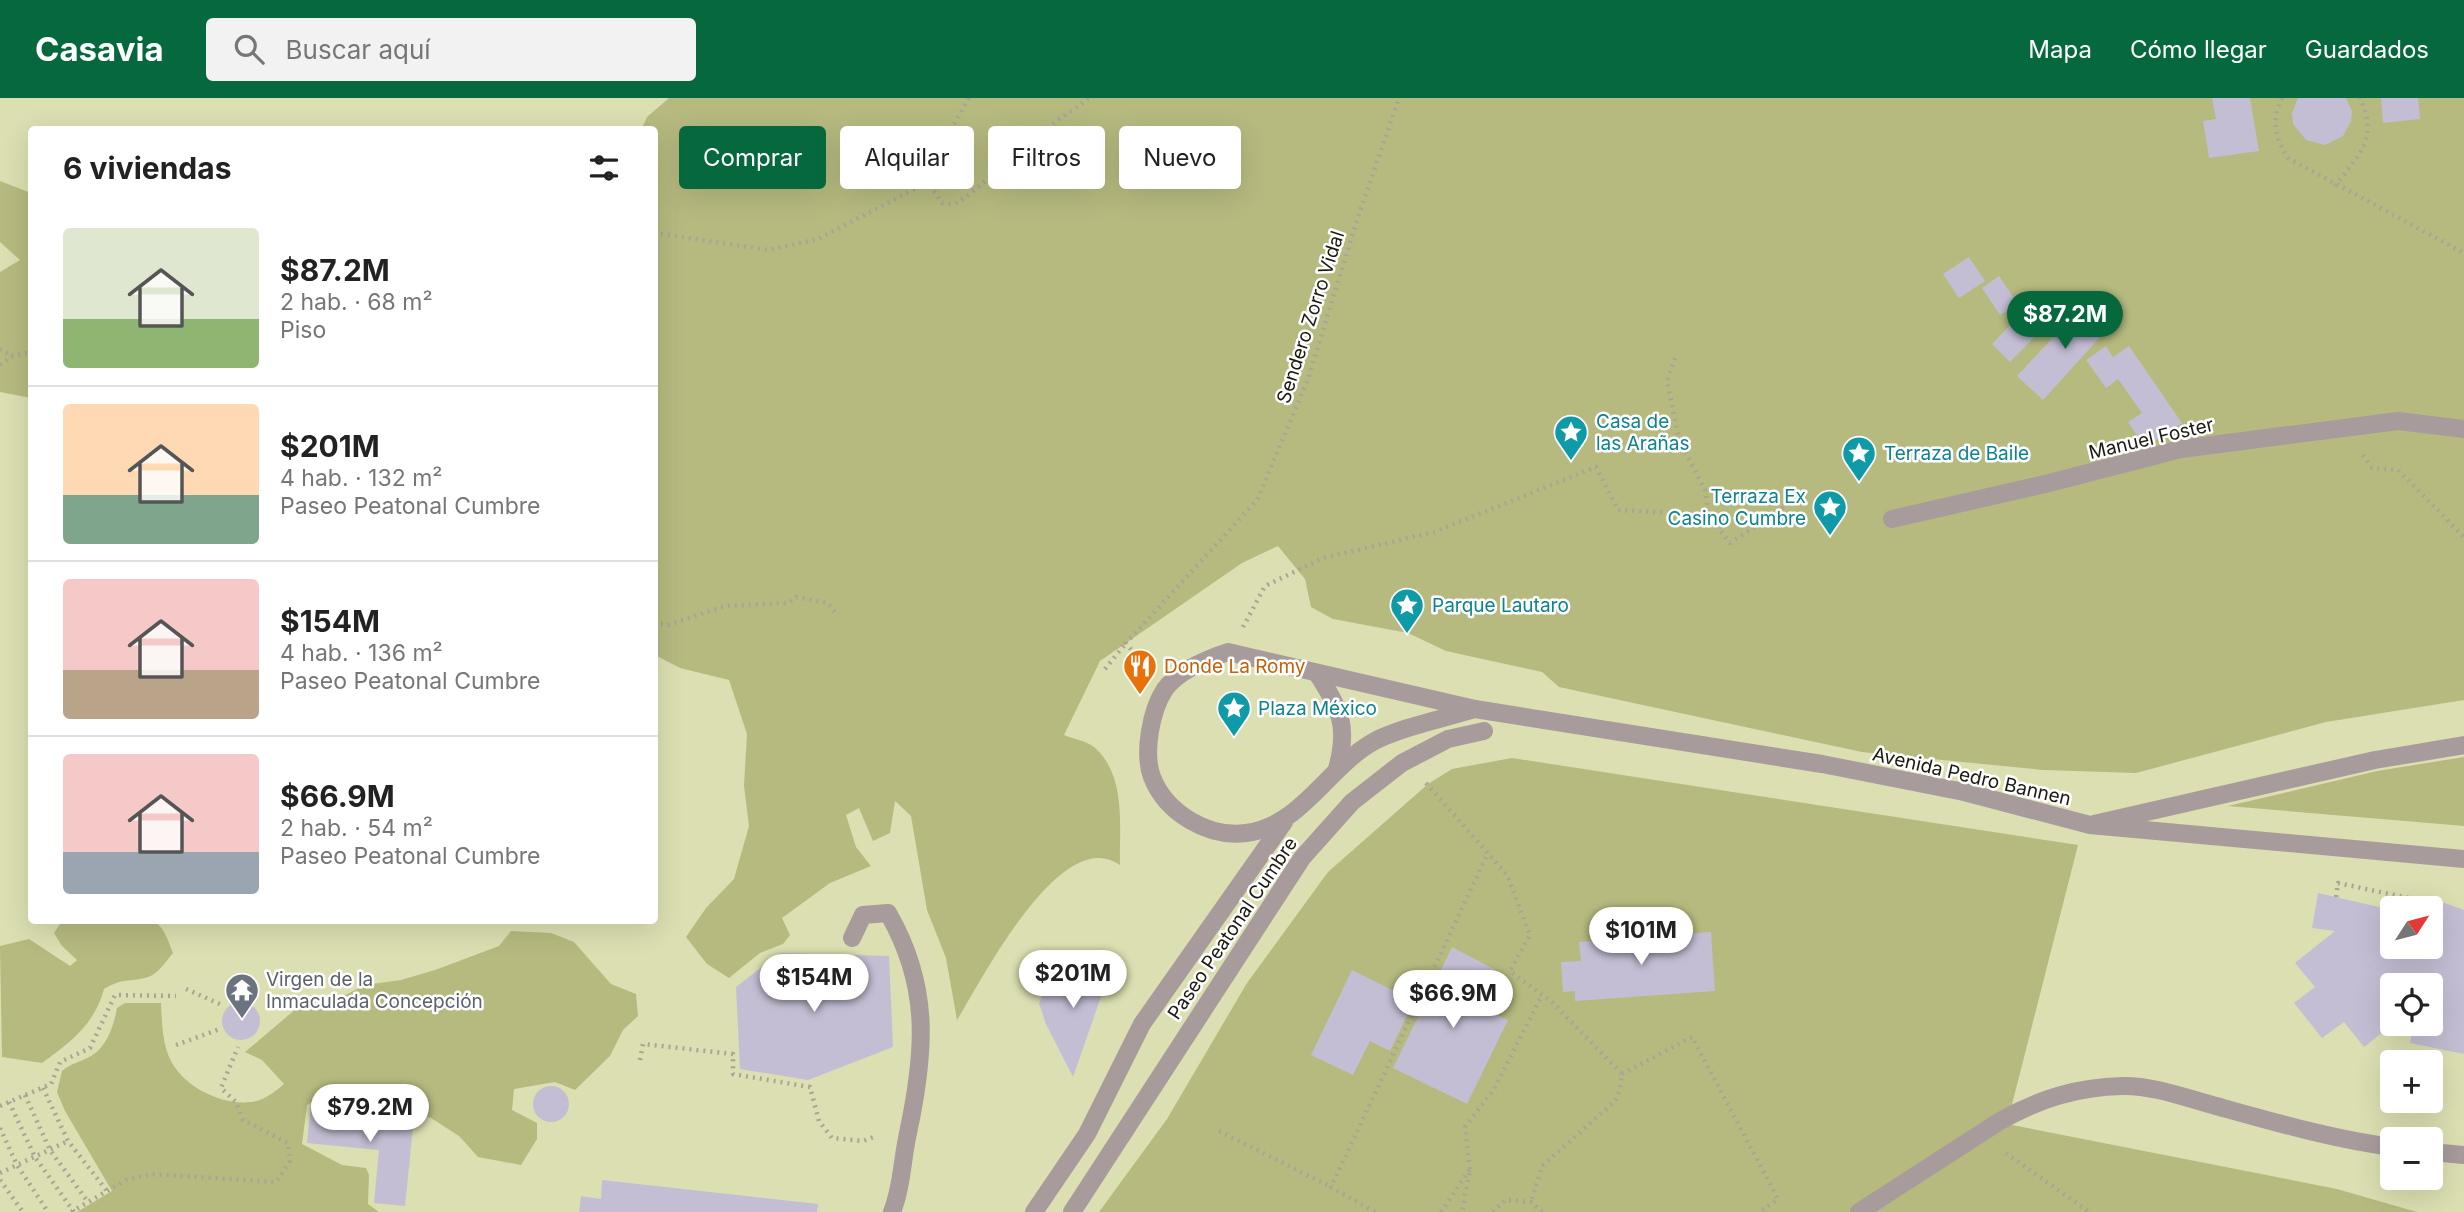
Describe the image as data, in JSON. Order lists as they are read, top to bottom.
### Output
{
  "streets": {
    "street": ["Manuel Foster", "Avenida Pedro Bannen", "Paseo Peatonal Cumbre"],
    "path": ["Sendero Zorro Vidal"]
  },
  "places": {
    "place": [
      "Casa de las Arañas",
      "Terraza de Baile",
      "Terraza Ex Casino Cumbre",
      "Parque Lautaro",
      "Plaza México"
    ],
    "restaurant": ["Donde La Romy"],
    "temple": ["Virgen de la Inmaculada Concepción"]
  },
  "north": "top right",
  "page": {
    "header": "Casavia",
    "search": "Buscar aquí",
    "nav": ["Mapa", "Cómo llegar", "Guardados"],
    "chip": [
      "Comprar",
      "Alquilar",
      "Filtros",
      "Nuevo"
    ],
    "heading": "6 viviendas",
    "list": [
      {
        "name": "$87.2M",
        "note": "2 hab. · 68 m² · Piso"
      },
      {
        "name": "$201M",
        "note": "4 hab. · 132 m² · Paseo Peatonal Cumbre"
      },
      {
        "name": "$154M",
        "note": "4 hab. · 136 m² · Paseo Peatonal Cumbre"
      },
      {
        "name": "$66.9M",
        "note": "2 hab. · 54 m² · Paseo Peatonal Cumbre"
      }
    ],
    "price": [
      "$87.2M",
      "$101M",
      "$201M",
      "$154M",
      "$66.9M",
      "$79.2M"
    ],
    "map_buttons": ["+", "−"]
  }
}
